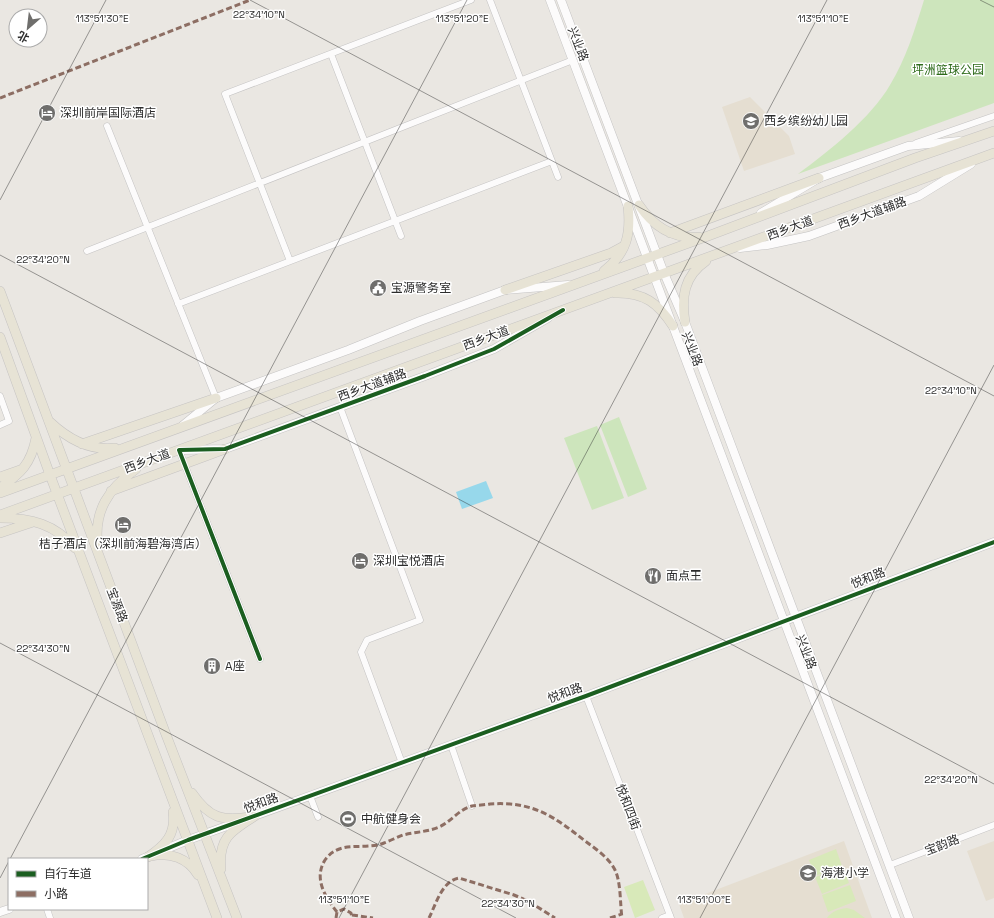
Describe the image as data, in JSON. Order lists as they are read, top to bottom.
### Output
{
  "streets": {
    "main road": ["西乡大道", "宝源路"],
    "street": [
      "兴业路",
      "西乡大道辅路",
      "悦和路",
      "悦和四街",
      "宝韵路"
    ]
  },
  "crossings": [
    ["兴业路", "西乡大道"],
    ["兴业路", "悦和路"],
    ["兴业路", "宝韵路"],
    ["西乡大道辅路", "西乡大道"],
    ["西乡大道", "宝源路"],
    ["悦和路", "宝源路"],
    ["悦和路", "悦和四街"]
  ],
  "parks": ["坪洲篮球公园"],
  "places": {
    "hotel": ["深圳前岸国际酒店", "桔子酒店（深圳前海碧海湾店）", "深圳宝悦酒店"],
    "school or university": ["西乡缤纷幼儿园", "海港小学"],
    "public building": ["宝源警务室"],
    "restaurant": ["面点王"],
    "building": ["A座"],
    "sports": ["中航健身会"]
  },
  "legend": ["自行车道", "小路"],
  "north": "bottom left",
  "coordinates": [
    "22°34'10\"N",
    "113°51'30\"E",
    "113°51'20\"E",
    "113°51'10\"E",
    "22°34'20\"N",
    "22°34'30\"N",
    "113°51'00\"E"
  ]
}
